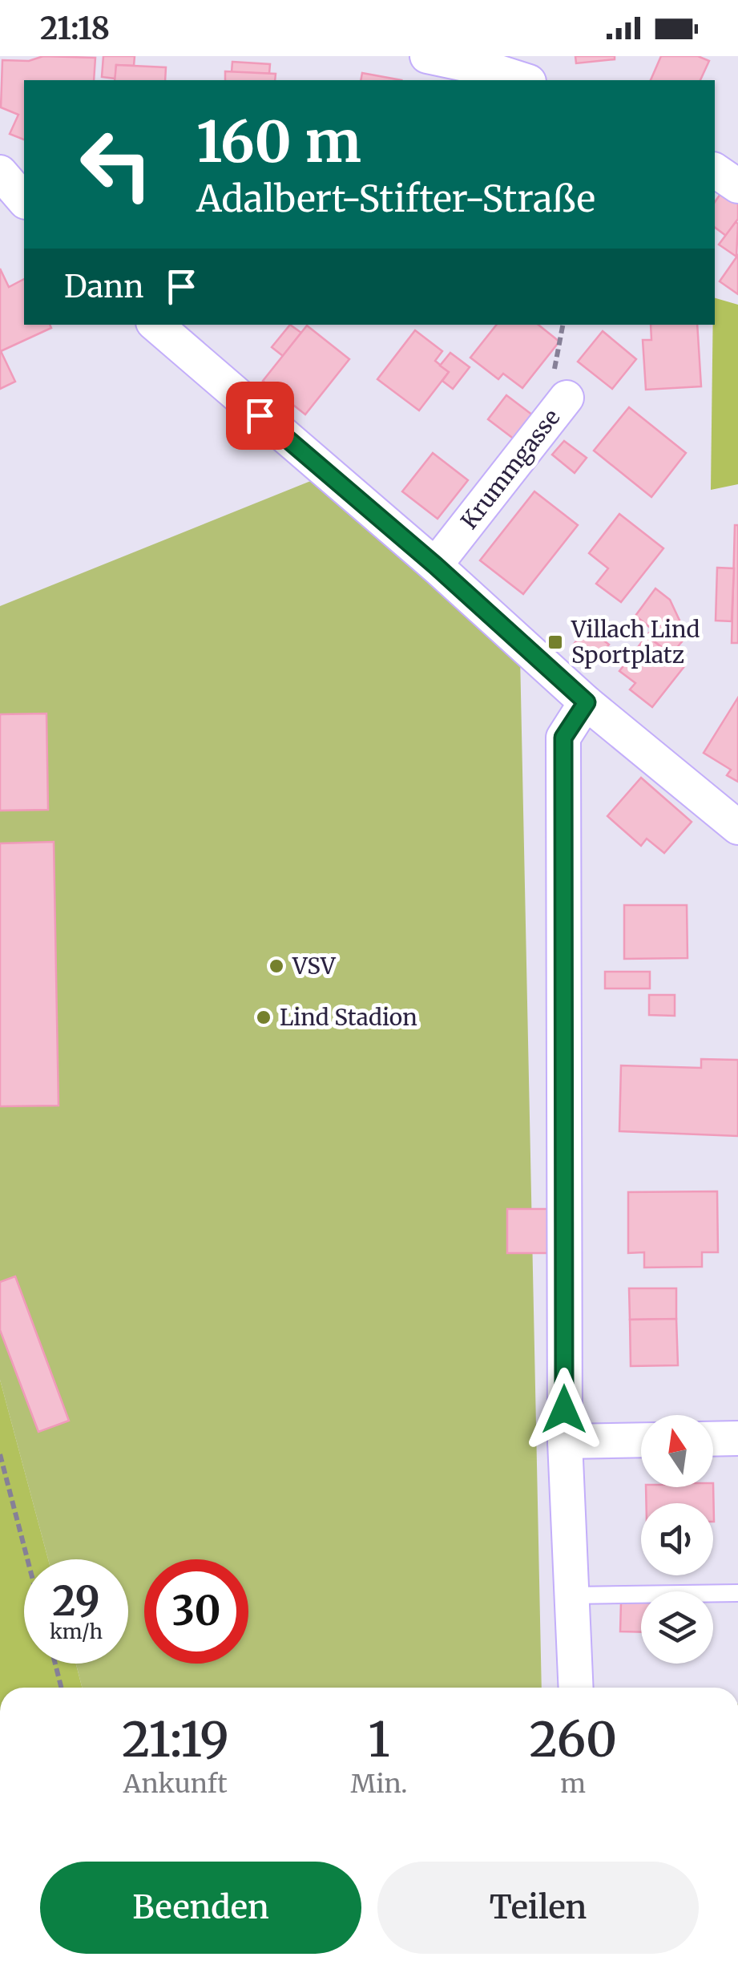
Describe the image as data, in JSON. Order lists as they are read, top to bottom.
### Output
{
  "streets": {
    "street": ["Krummgasse"]
  },
  "places": {
    "transit": ["Villach Lind Sportplatz"],
    "other": ["VSV", "Lind Stadion"]
  },
  "north": "top",
  "page": {
    "status": "21:18",
    "turn": ["160 m", "Adalbert-Stifter-Straße"],
    "then": "Dann",
    "speed": "29 km/h",
    "limit": "30",
    "eta": [
      "21:19",
      "Ankunft",
      "1",
      "Min.",
      "260",
      "m"
    ],
    "buttons": ["Beenden", "Teilen"]
  }
}
